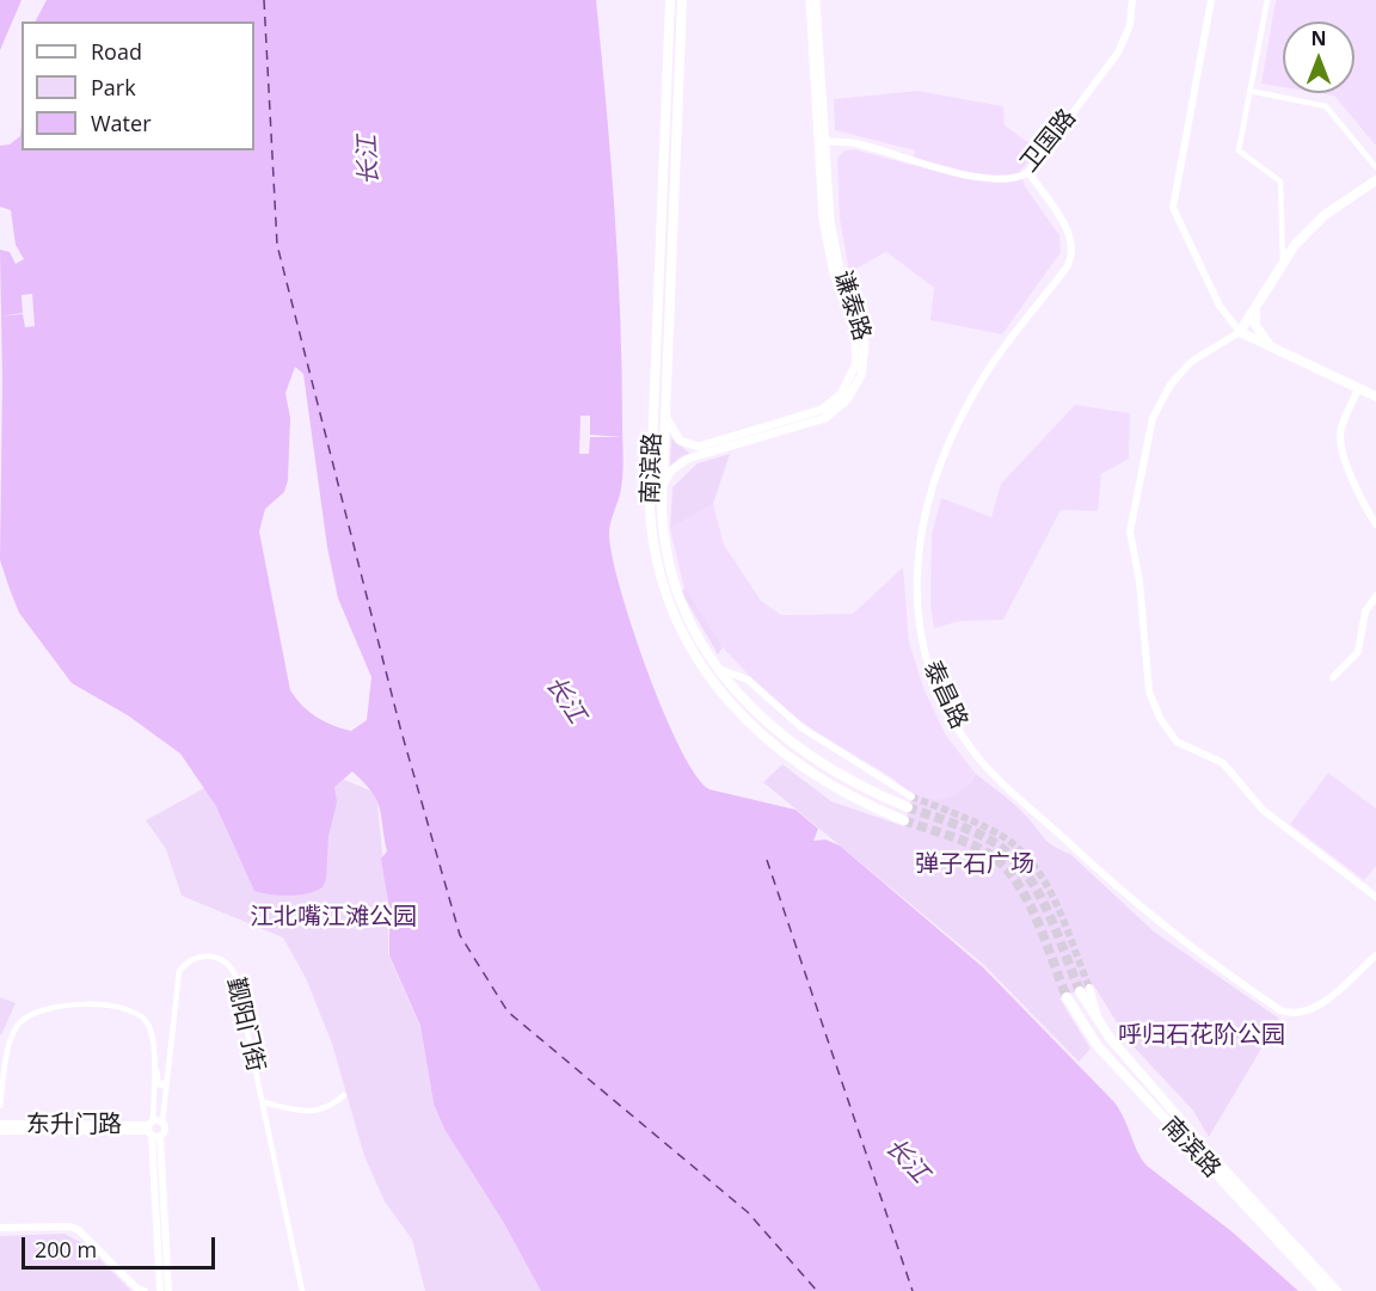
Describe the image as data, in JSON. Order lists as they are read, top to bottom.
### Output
{
  "streets": {
    "main road": ["谦泰路", "南滨路"],
    "street": [
      "卫国路",
      "泰昌路",
      "觐阳门街",
      "东升门路"
    ]
  },
  "crossings": [
    ["卫国路", "谦泰路"],
    ["卫国路", "泰昌路"],
    ["谦泰路", "南滨路"]
  ],
  "water": ["长江"],
  "parks": ["弹子石广场", "江北嘴江滩公园", "呼归石花阶公园"],
  "legend": ["Road", "Park", "Water"],
  "scale_bar": "200 m",
  "north": "top"
}
